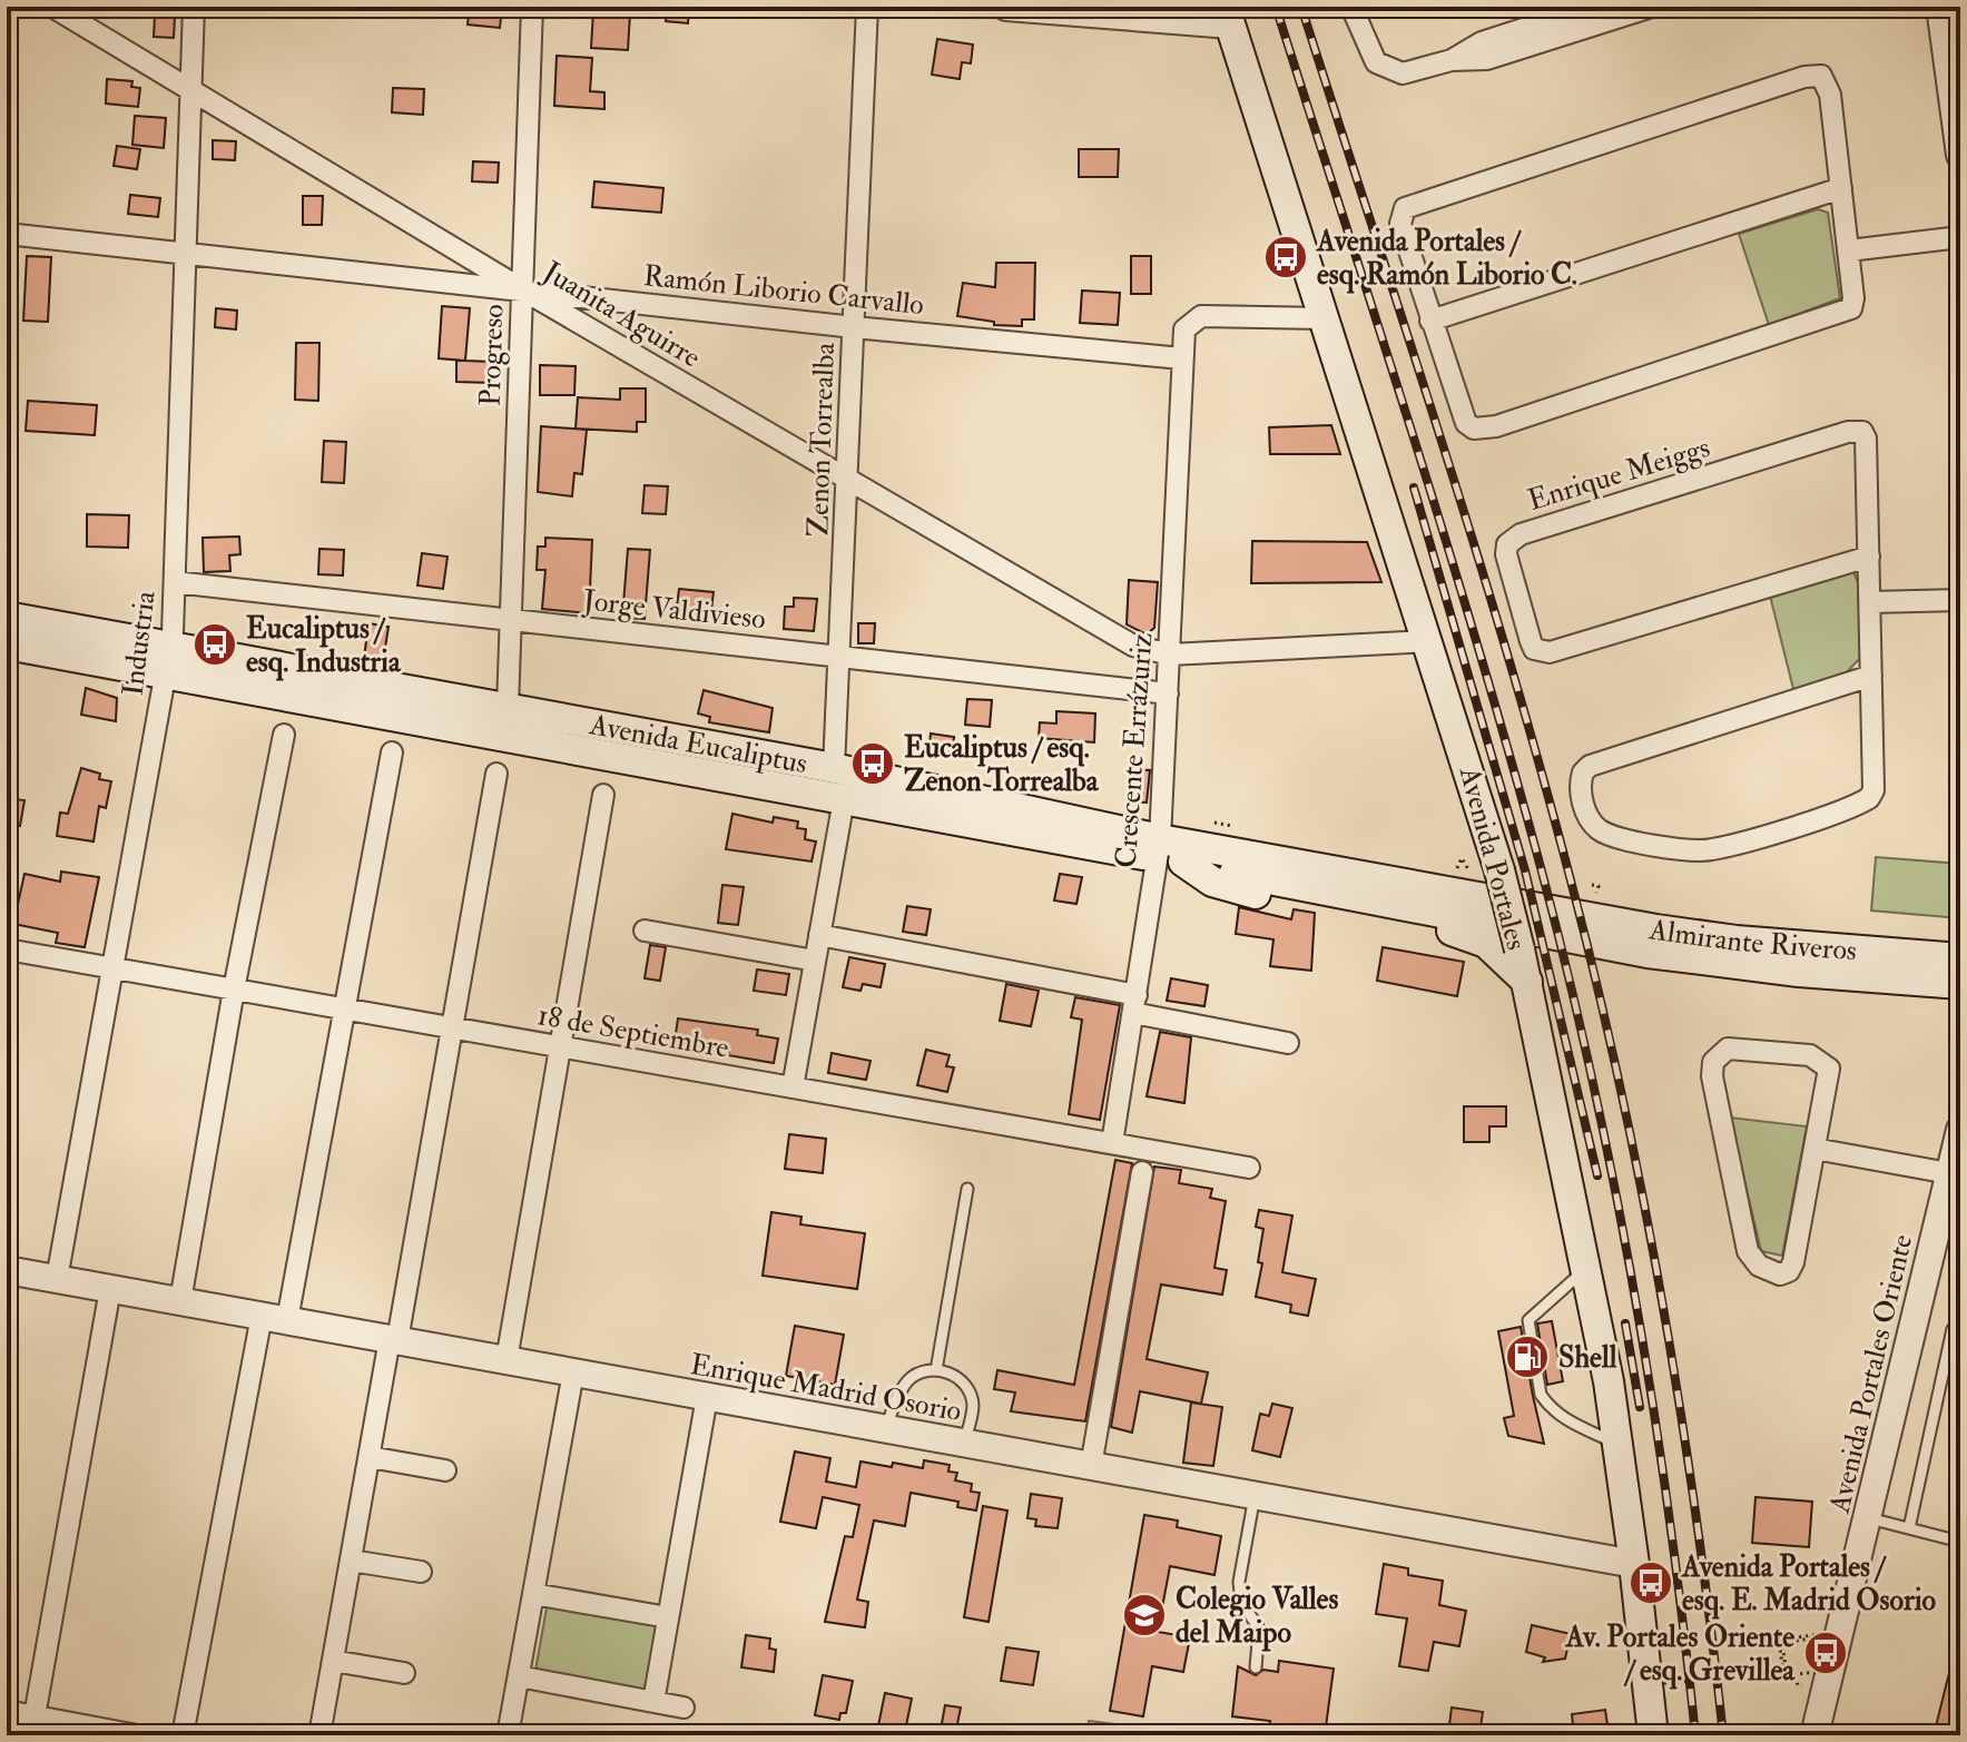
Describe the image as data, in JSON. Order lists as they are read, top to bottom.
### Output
{
  "streets": {
    "main road": ["Avenida Eucaliptus", "Avenida Portales", "Almirante Riveros"],
    "street": [
      "Ramón Liborio Carvallo",
      "Juanita Aguirre",
      "Progreso",
      "Zenon Torrealba",
      "Enrique Meiggs",
      "Jorge Valdivieso",
      "Industria",
      "Crescente Errázuriz",
      "18 de Septiembre",
      "Avenida Portales Oriente",
      "Enrique Madrid Osorio"
    ]
  },
  "crossings": [
    ["Ramón Liborio Carvallo", "Juanita Aguirre"],
    ["Ramón Liborio Carvallo", "Progreso"],
    ["Ramón Liborio Carvallo", "Zenon Torrealba"],
    ["Ramón Liborio Carvallo", "Industria"],
    ["Ramón Liborio Carvallo", "Crescente Errázuriz"],
    ["Juanita Aguirre", "Progreso"],
    ["Juanita Aguirre", "Zenon Torrealba"],
    ["Juanita Aguirre", "Industria"],
    ["Juanita Aguirre", "Crescente Errázuriz"],
    ["Juanita Aguirre", "Avenida Portales"],
    ["Progreso", "Jorge Valdivieso"],
    ["Progreso", "Avenida Eucaliptus"],
    ["Zenon Torrealba", "Jorge Valdivieso"],
    ["Zenon Torrealba", "Avenida Eucaliptus"],
    ["Jorge Valdivieso", "Industria"],
    ["Jorge Valdivieso", "Crescente Errázuriz"],
    ["Industria", "Avenida Eucaliptus"],
    ["Industria", "18 de Septiembre"],
    ["Industria", "Enrique Madrid Osorio"],
    ["Avenida Eucaliptus", "Crescente Errázuriz"],
    ["Avenida Eucaliptus", "Almirante Riveros"],
    ["Crescente Errázuriz", "Avenida Portales"],
    ["Crescente Errázuriz", "18 de Septiembre"],
    ["Avenida Portales", "Enrique Madrid Osorio"]
  ],
  "places": {
    "bus stop": [
      "Avenida Portales / esq. Ramón Liborio C.",
      "Eucaliptus / esq. Industria",
      "Eucaliptus / esq. Zenon Torrealba",
      "Avenida Portales / esq. E. Madrid Osorio",
      "Av. Portales Oriente / esq. Grevillea"
    ],
    "fuel station": ["Shell"],
    "school or university": ["Colegio Valles del Maipo"]
  }
}
